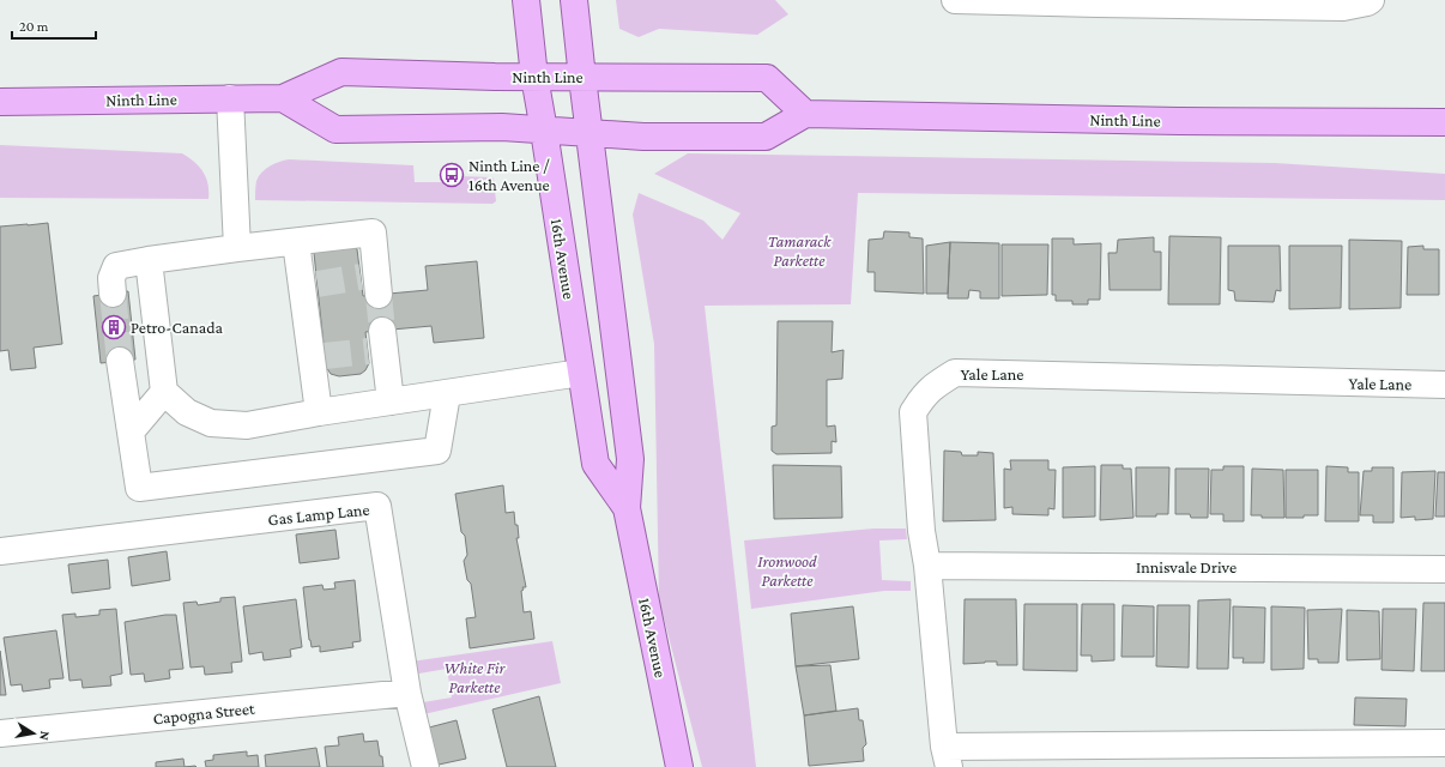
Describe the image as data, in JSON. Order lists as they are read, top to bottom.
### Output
{
  "streets": {
    "main road": ["Ninth Line", "16th Avenue"],
    "street": [
      "Yale Lane",
      "Gas Lamp Lane",
      "Innisvale Drive",
      "Capogna Street"
    ]
  },
  "crossings": [
    ["Ninth Line", "16th Avenue"],
    ["Yale Lane", "Innisvale Drive"],
    ["Gas Lamp Lane", "Capogna Street"]
  ],
  "parks": ["Tamarack Parkette", "Ironwood Parkette", "White Fir Parkette"],
  "places": {
    "bus stop": ["Ninth Line / 16th Avenue"],
    "building": ["Petro-Canada"]
  },
  "scale_bar": "20 m",
  "north": "right"
}
